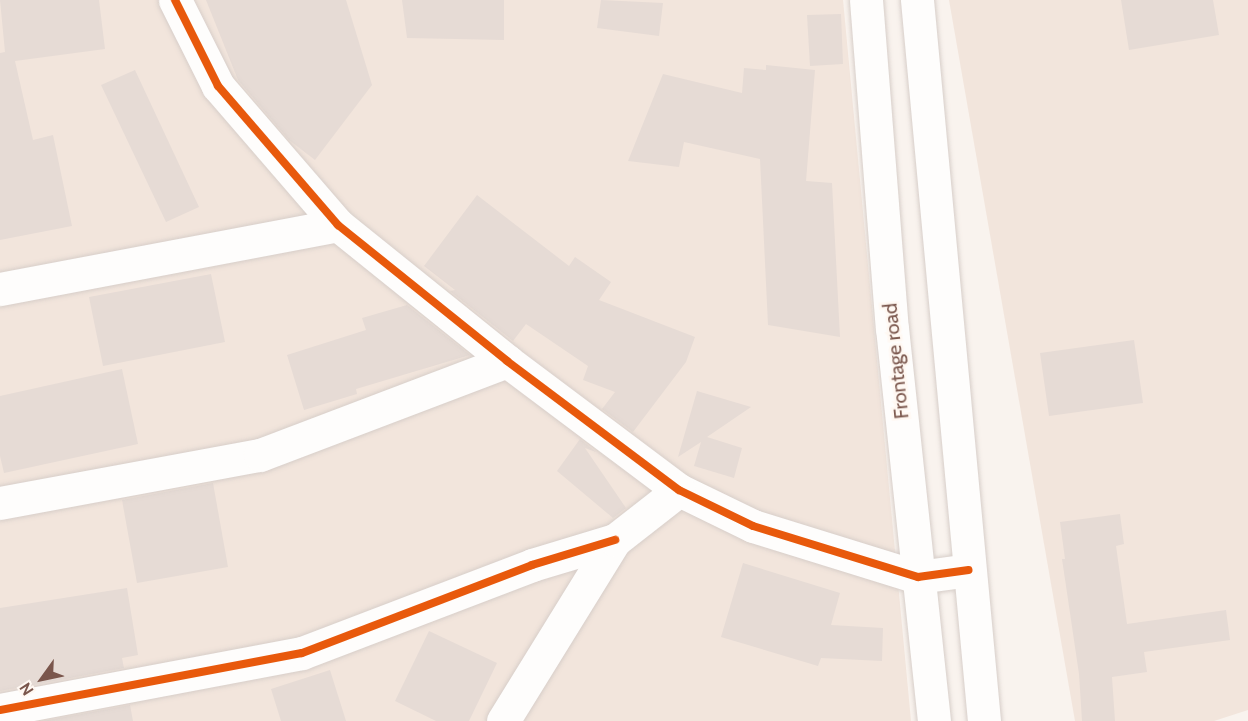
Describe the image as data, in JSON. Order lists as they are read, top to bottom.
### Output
{
  "streets": {
    "street": ["Frontage road"]
  },
  "north": "bottom left"
}
